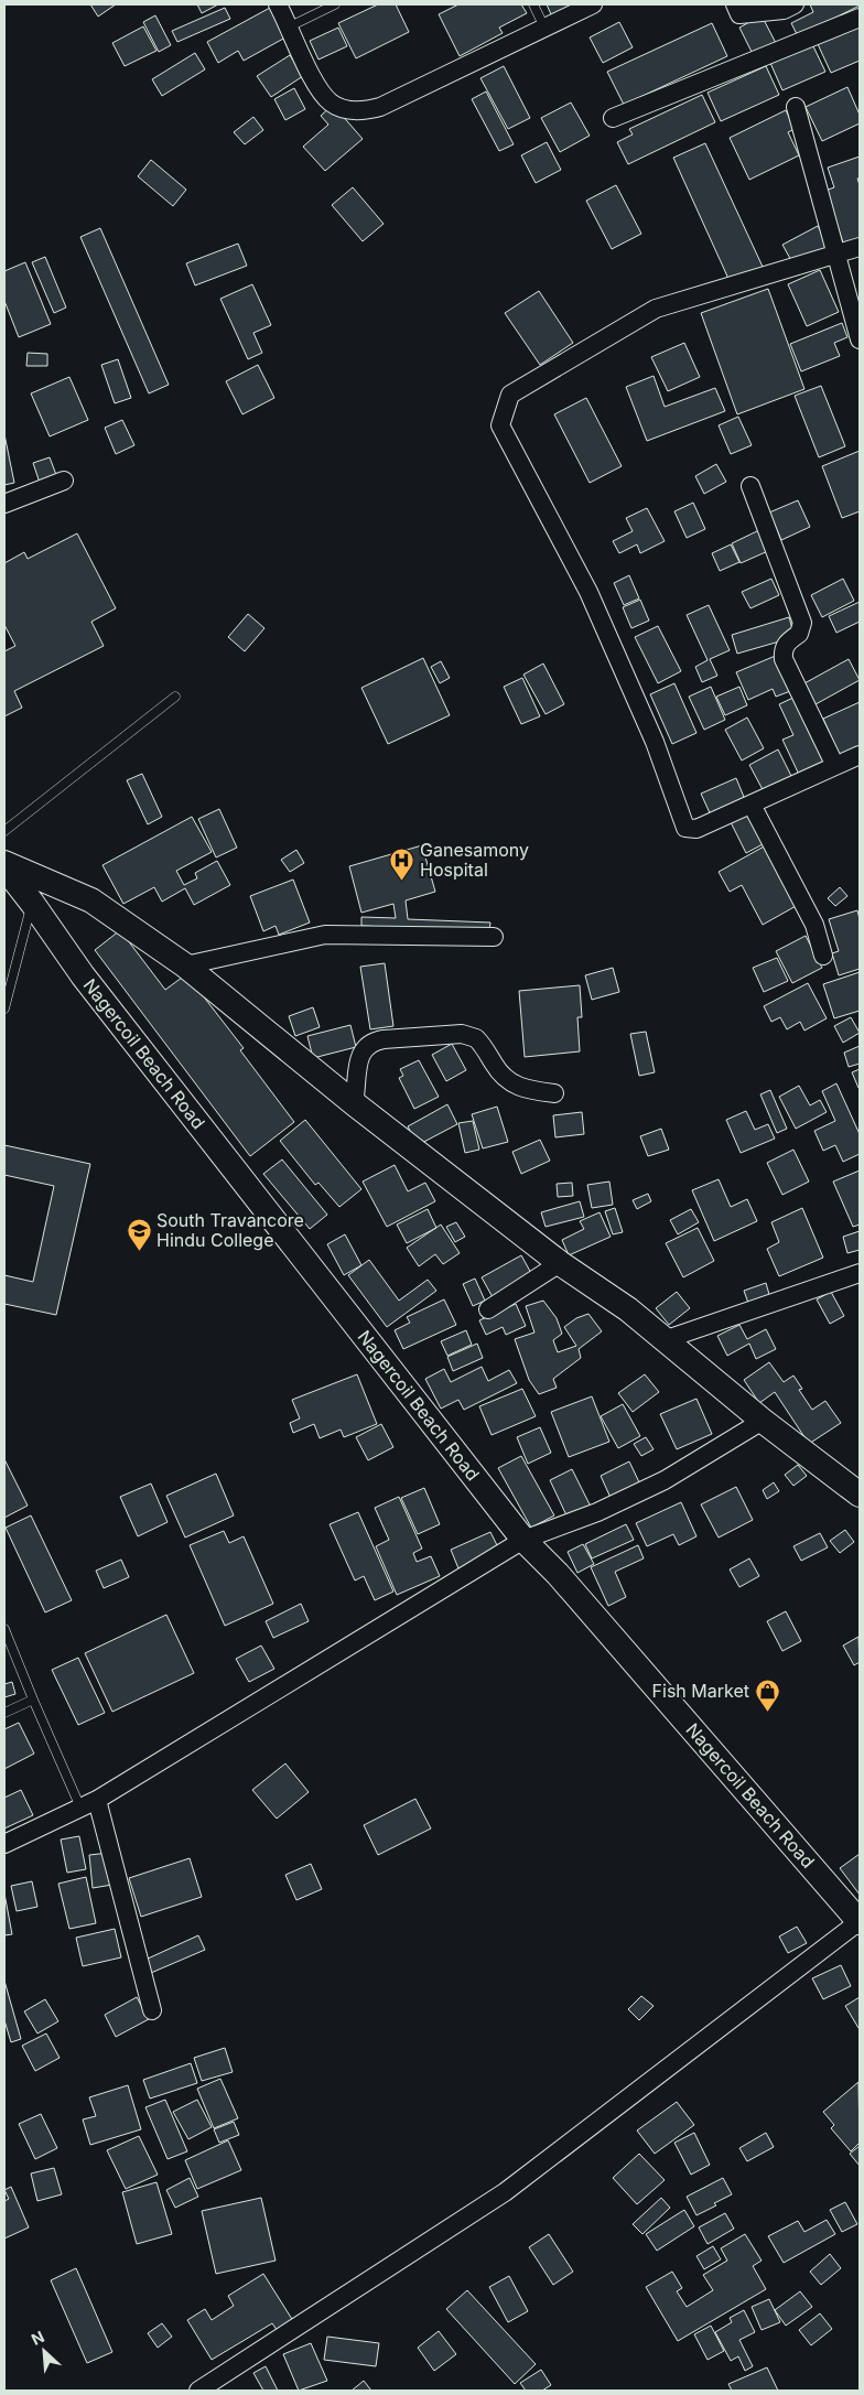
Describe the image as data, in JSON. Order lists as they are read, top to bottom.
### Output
{
  "streets": {
    "main road": ["Nagercoil Beach Road"]
  },
  "places": {
    "hospital": ["Ganesamony Hospital"],
    "school or university": ["South Travancore Hindu College"],
    "shop": ["Fish Market"]
  },
  "north": "top left"
}
